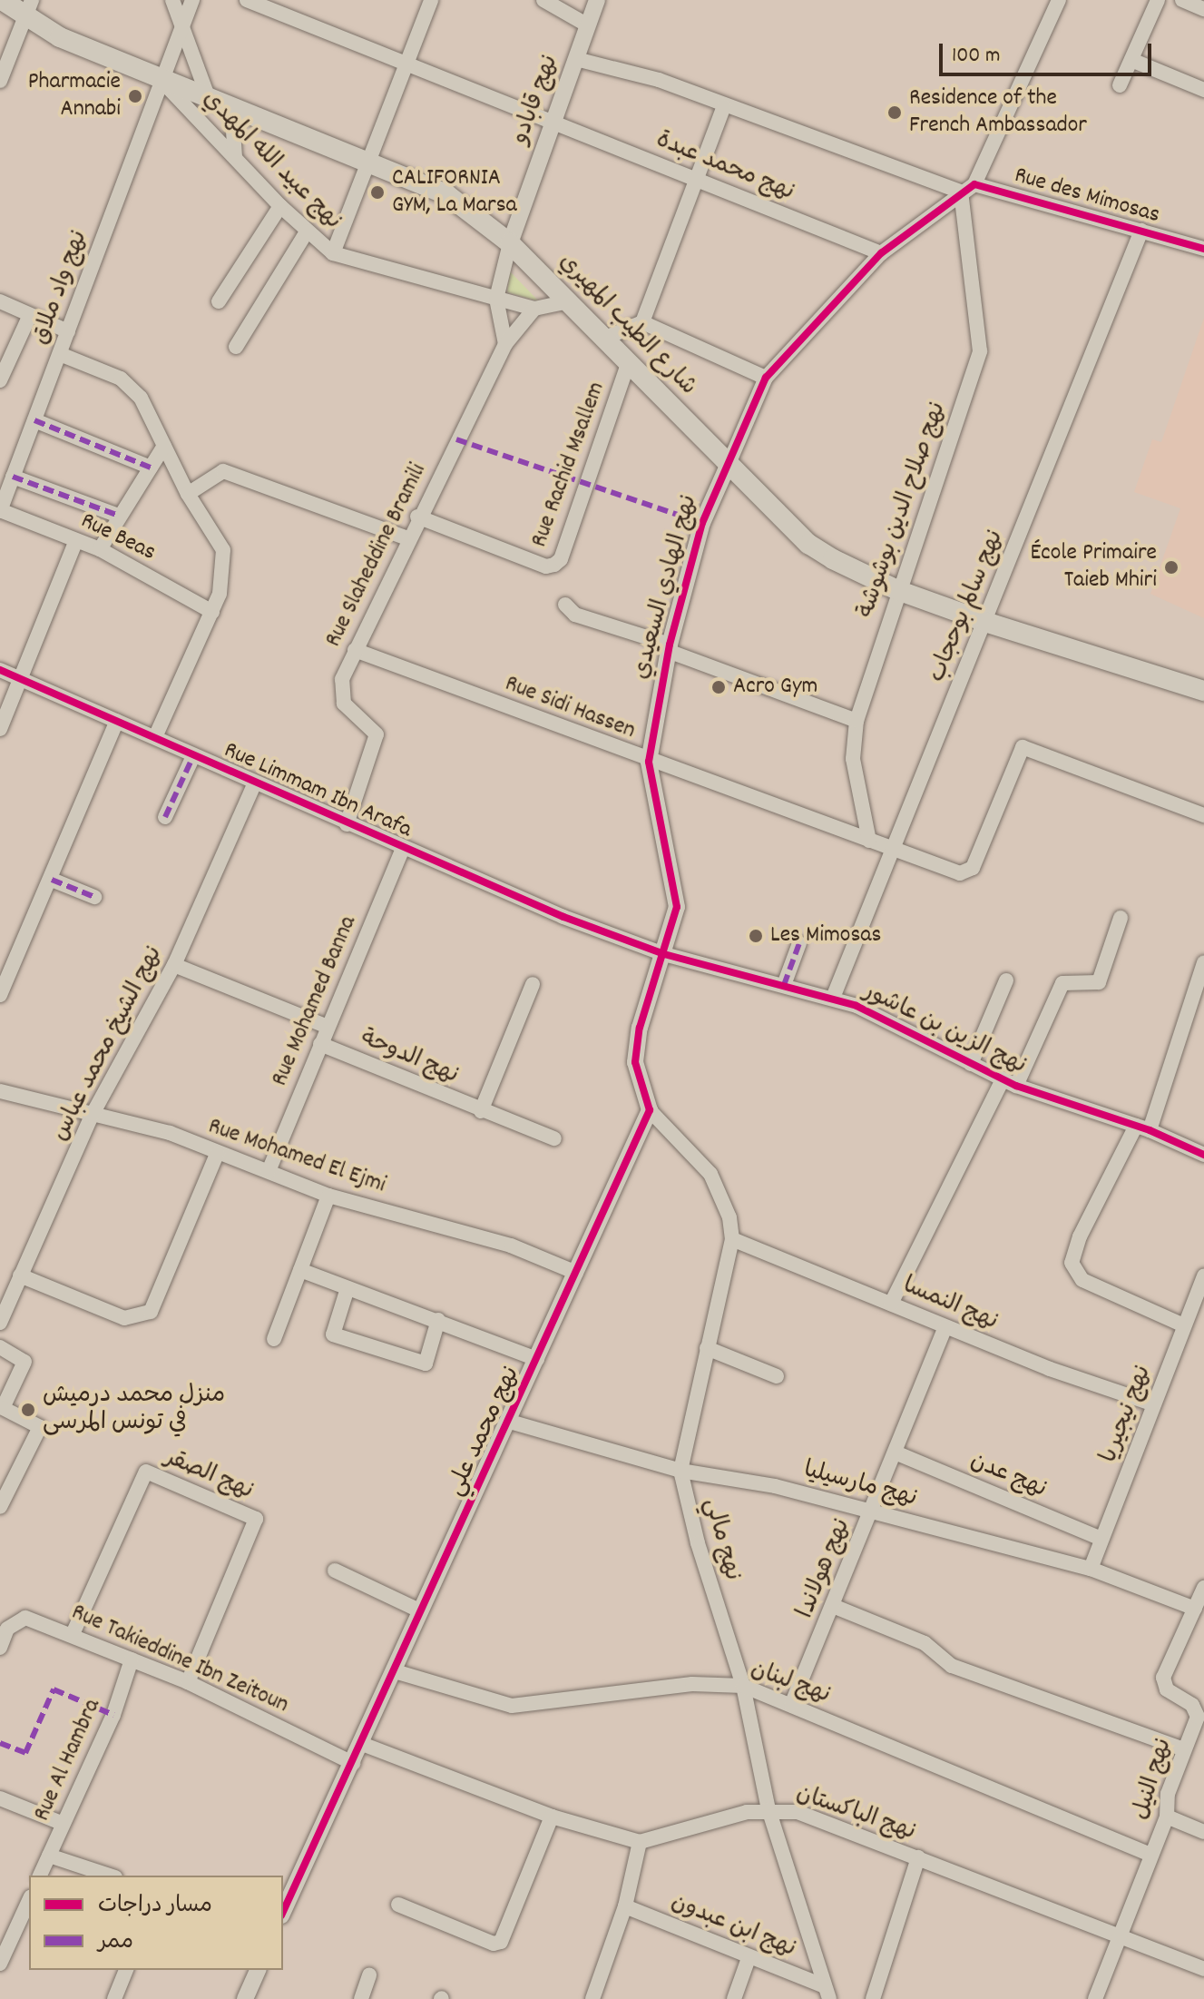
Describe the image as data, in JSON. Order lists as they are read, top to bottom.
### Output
{
  "streets": {
    "main road": ["شارع الطيب المهيري"],
    "street": [
      "نهج قابادو",
      "نهج عبيد الله المهدي",
      "نهج محمد عبدة",
      "Rue des Mimosas",
      "نهج واد ملاق",
      "Rue Rachid Msallem",
      "نهج صلاح الدين بوشوشة",
      "Rue Beas",
      "Rue Slaheddine Bramili",
      "نهج الهادي السعيدي",
      "نهج سالم بوحجاب",
      "Rue Sidi Hassen",
      "Rue Limmam Ibn Arafa",
      "Rue Mohamed Banna",
      "نهج الزين بن عاشور",
      "نهج الشيخ محمد عباس",
      "نهج الدوحة",
      "Rue Mohamed El Ejmi",
      "نهج النمسا",
      "نهج نيجيريا",
      "نهج محمد علي",
      "نهج الصقر",
      "نهج عدن",
      "نهج مارسيليا",
      "نهج مالي",
      "نهج هولاندا",
      "Rue Takieddine Ibn Zeitoun",
      "نهج لبنان",
      "Rue Al Hambra",
      "نهج النيل",
      "نهج الباكستان",
      "نهج ابن عبدون"
    ]
  },
  "crossings": [
    ["نهج قابادو", "نهج عبيد الله المهدي"],
    ["نهج قابادو", "نهج محمد عبدة"],
    ["نهج قابادو", "شارع الطيب المهيري"],
    ["نهج عبيد الله المهدي", "نهج واد ملاق"],
    ["نهج عبيد الله المهدي", "شارع الطيب المهيري"],
    ["نهج عبيد الله المهدي", "Rue Slaheddine Bramili"],
    ["نهج محمد عبدة", "نهج الهادي السعيدي"],
    ["Rue des Mimosas", "نهج سالم بوحجاب"],
    ["نهج واد ملاق", "شارع الطيب المهيري"],
    ["نهج واد ملاق", "Rue Beas"],
    ["شارع الطيب المهيري", "Rue Rachid Msallem"],
    ["شارع الطيب المهيري", "نهج صلاح الدين بوشوشة"],
    ["شارع الطيب المهيري", "نهج الهادي السعيدي"],
    ["شارع الطيب المهيري", "نهج سالم بوحجاب"],
    ["Rue Rachid Msallem", "Rue Slaheddine Bramili"],
    ["نهج صلاح الدين بوشوشة", "نهج الهادي السعيدي"],
    ["نهج صلاح الدين بوشوشة", "Rue Sidi Hassen"],
    ["Rue Slaheddine Bramili", "Rue Sidi Hassen"],
    ["Rue Slaheddine Bramili", "Rue Limmam Ibn Arafa"],
    ["نهج الهادي السعيدي", "Rue Sidi Hassen"],
    ["نهج الهادي السعيدي", "Rue Limmam Ibn Arafa"],
    ["نهج الهادي السعيدي", "نهج الزين بن عاشور"],
    ["نهج سالم بوحجاب", "Rue Sidi Hassen"],
    ["نهج سالم بوحجاب", "نهج الزين بن عاشور"],
    ["Rue Limmam Ibn Arafa", "Rue Mohamed Banna"],
    ["Rue Limmam Ibn Arafa", "نهج الزين بن عاشور"],
    ["Rue Limmam Ibn Arafa", "نهج الشيخ محمد عباس"],
    ["Rue Mohamed Banna", "نهج الدوحة"],
    ["Rue Mohamed Banna", "Rue Mohamed El Ejmi"],
    ["نهج الشيخ محمد عباس", "Rue Mohamed El Ejmi"],
    ["Rue Mohamed El Ejmi", "نهج محمد علي"],
    ["نهج النمسا", "نهج نيجيريا"],
    ["نهج النمسا", "نهج مالي"],
    ["نهج النمسا", "نهج هولاندا"],
    ["نهج نيجيريا", "نهج عدن"],
    ["نهج نيجيريا", "نهج مارسيليا"],
    ["نهج محمد علي", "نهج مارسيليا"],
    ["نهج محمد علي", "نهج مالي"],
    ["نهج محمد علي", "Rue Takieddine Ibn Zeitoun"],
    ["نهج محمد علي", "نهج لبنان"],
    ["نهج الصقر", "Rue Takieddine Ibn Zeitoun"],
    ["نهج عدن", "نهج هولاندا"],
    ["نهج مارسيليا", "نهج مالي"],
    ["نهج مارسيليا", "نهج هولاندا"],
    ["نهج مارسيليا", "نهج النيل"],
    ["نهج مالي", "نهج لبنان"],
    ["نهج مالي", "نهج الباكستان"],
    ["نهج مالي", "نهج ابن عبدون"],
    ["نهج هولاندا", "نهج لبنان"],
    ["Rue Takieddine Ibn Zeitoun", "Rue Al Hambra"],
    ["نهج لبنان", "نهج النيل"],
    ["نهج النيل", "نهج الباكستان"]
  ],
  "places": [
    "Pharmacie Annabi",
    "Residence of the French Ambassador",
    "CALIFORNIA GYM, La Marsa",
    "École Primaire Taieb Mhiri",
    "Acro Gym",
    "Les Mimosas",
    "منزل محمد درميش في تونس المرسى"
  ],
  "legend": ["مسار دراجات", "ممر"],
  "scale_bar": "100 m"
}
